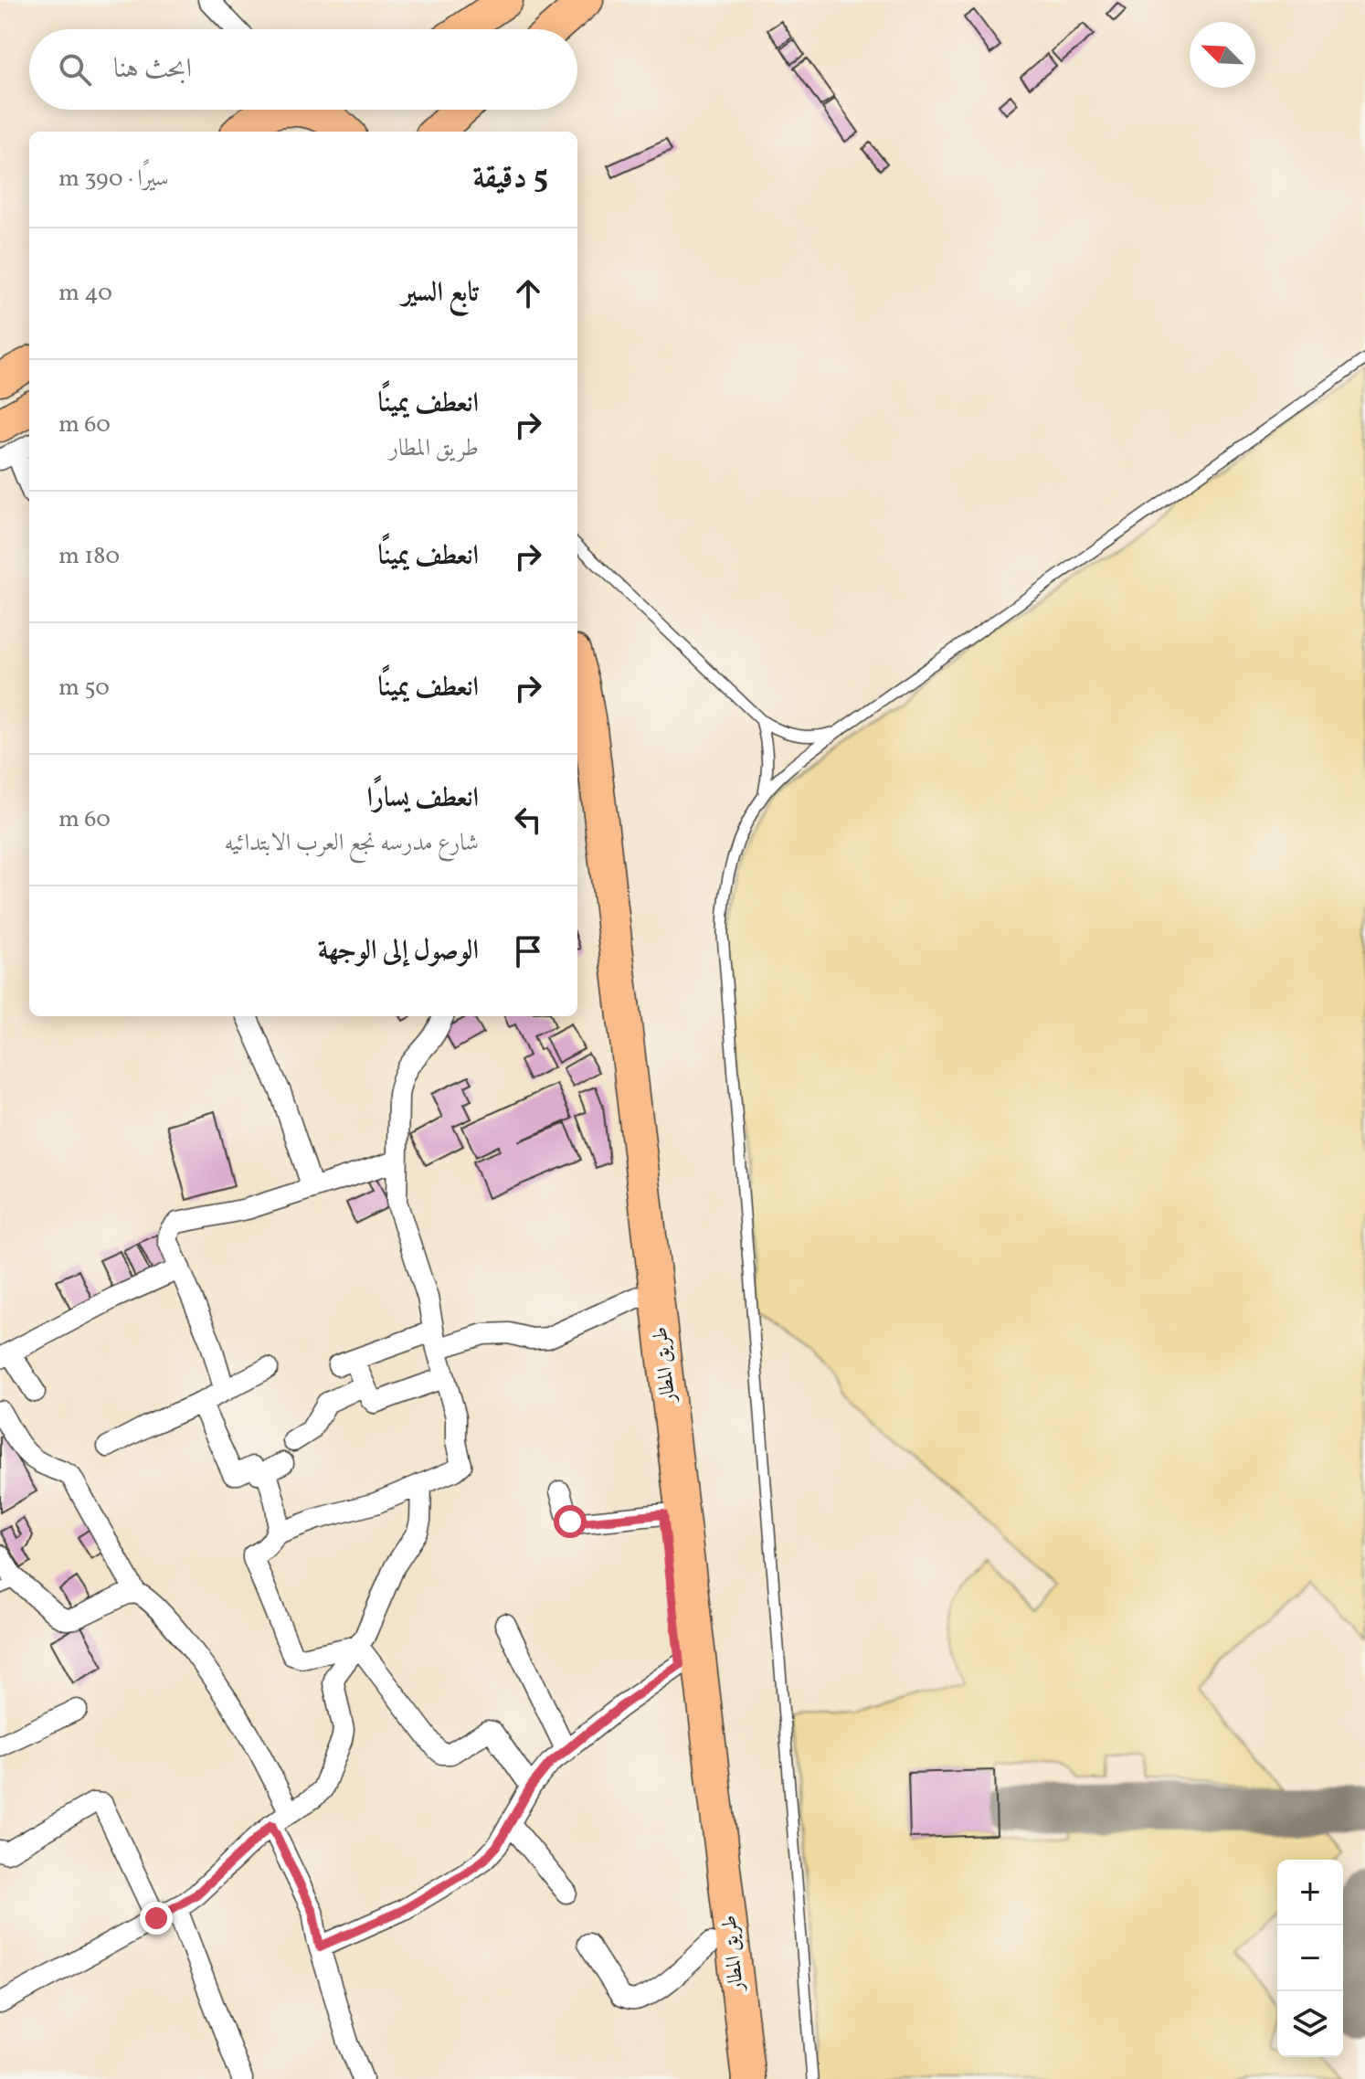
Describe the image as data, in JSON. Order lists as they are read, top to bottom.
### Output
{
  "streets": {
    "main road": ["طريق المطار"]
  },
  "north": "top left",
  "page": {
    "search": "ابحث هنا",
    "heading": ["5 دقيقة", "سيرًا · 390 m"],
    "list": [
      ["تابع السير", "40 m"],
      ["انعطف يمينًا", "طريق المطار", "60 m"],
      ["انعطف يمينًا", "180 m"],
      ["انعطف يمينًا", "50 m"],
      ["انعطف يسارًا", "شارع مدرسه نجع العرب الابتدائيه", "60 m"],
      "الوصول إلى الوجهة"
    ],
    "map_buttons": ["+", "−"]
  }
}
